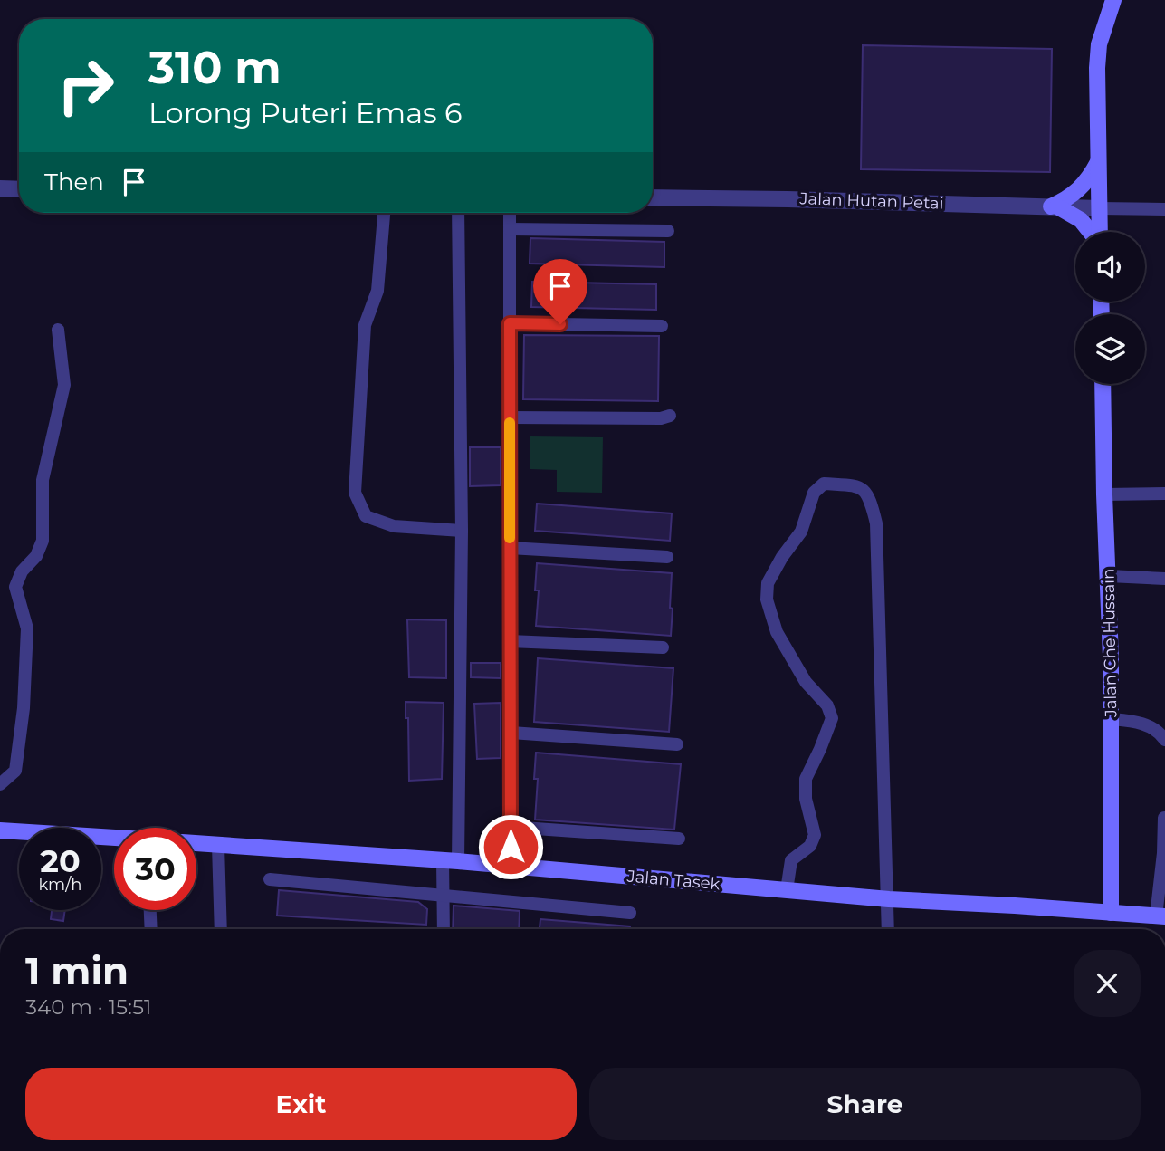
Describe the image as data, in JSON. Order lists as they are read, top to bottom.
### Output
{
  "streets": {
    "main road": ["Jalan Che Hussain", "Jalan Tasek"],
    "street": ["Jalan Hutan Petai"]
  },
  "crossings": [
    ["Jalan Che Hussain", "Jalan Tasek"]
  ],
  "page": {
    "turn": ["310 m", "Lorong Puteri Emas 6"],
    "then": "Then",
    "speed": "20 km/h",
    "limit": "30",
    "heading": ["1 min", "340 m · 15:51"],
    "buttons": ["Exit", "Share"]
  }
}
